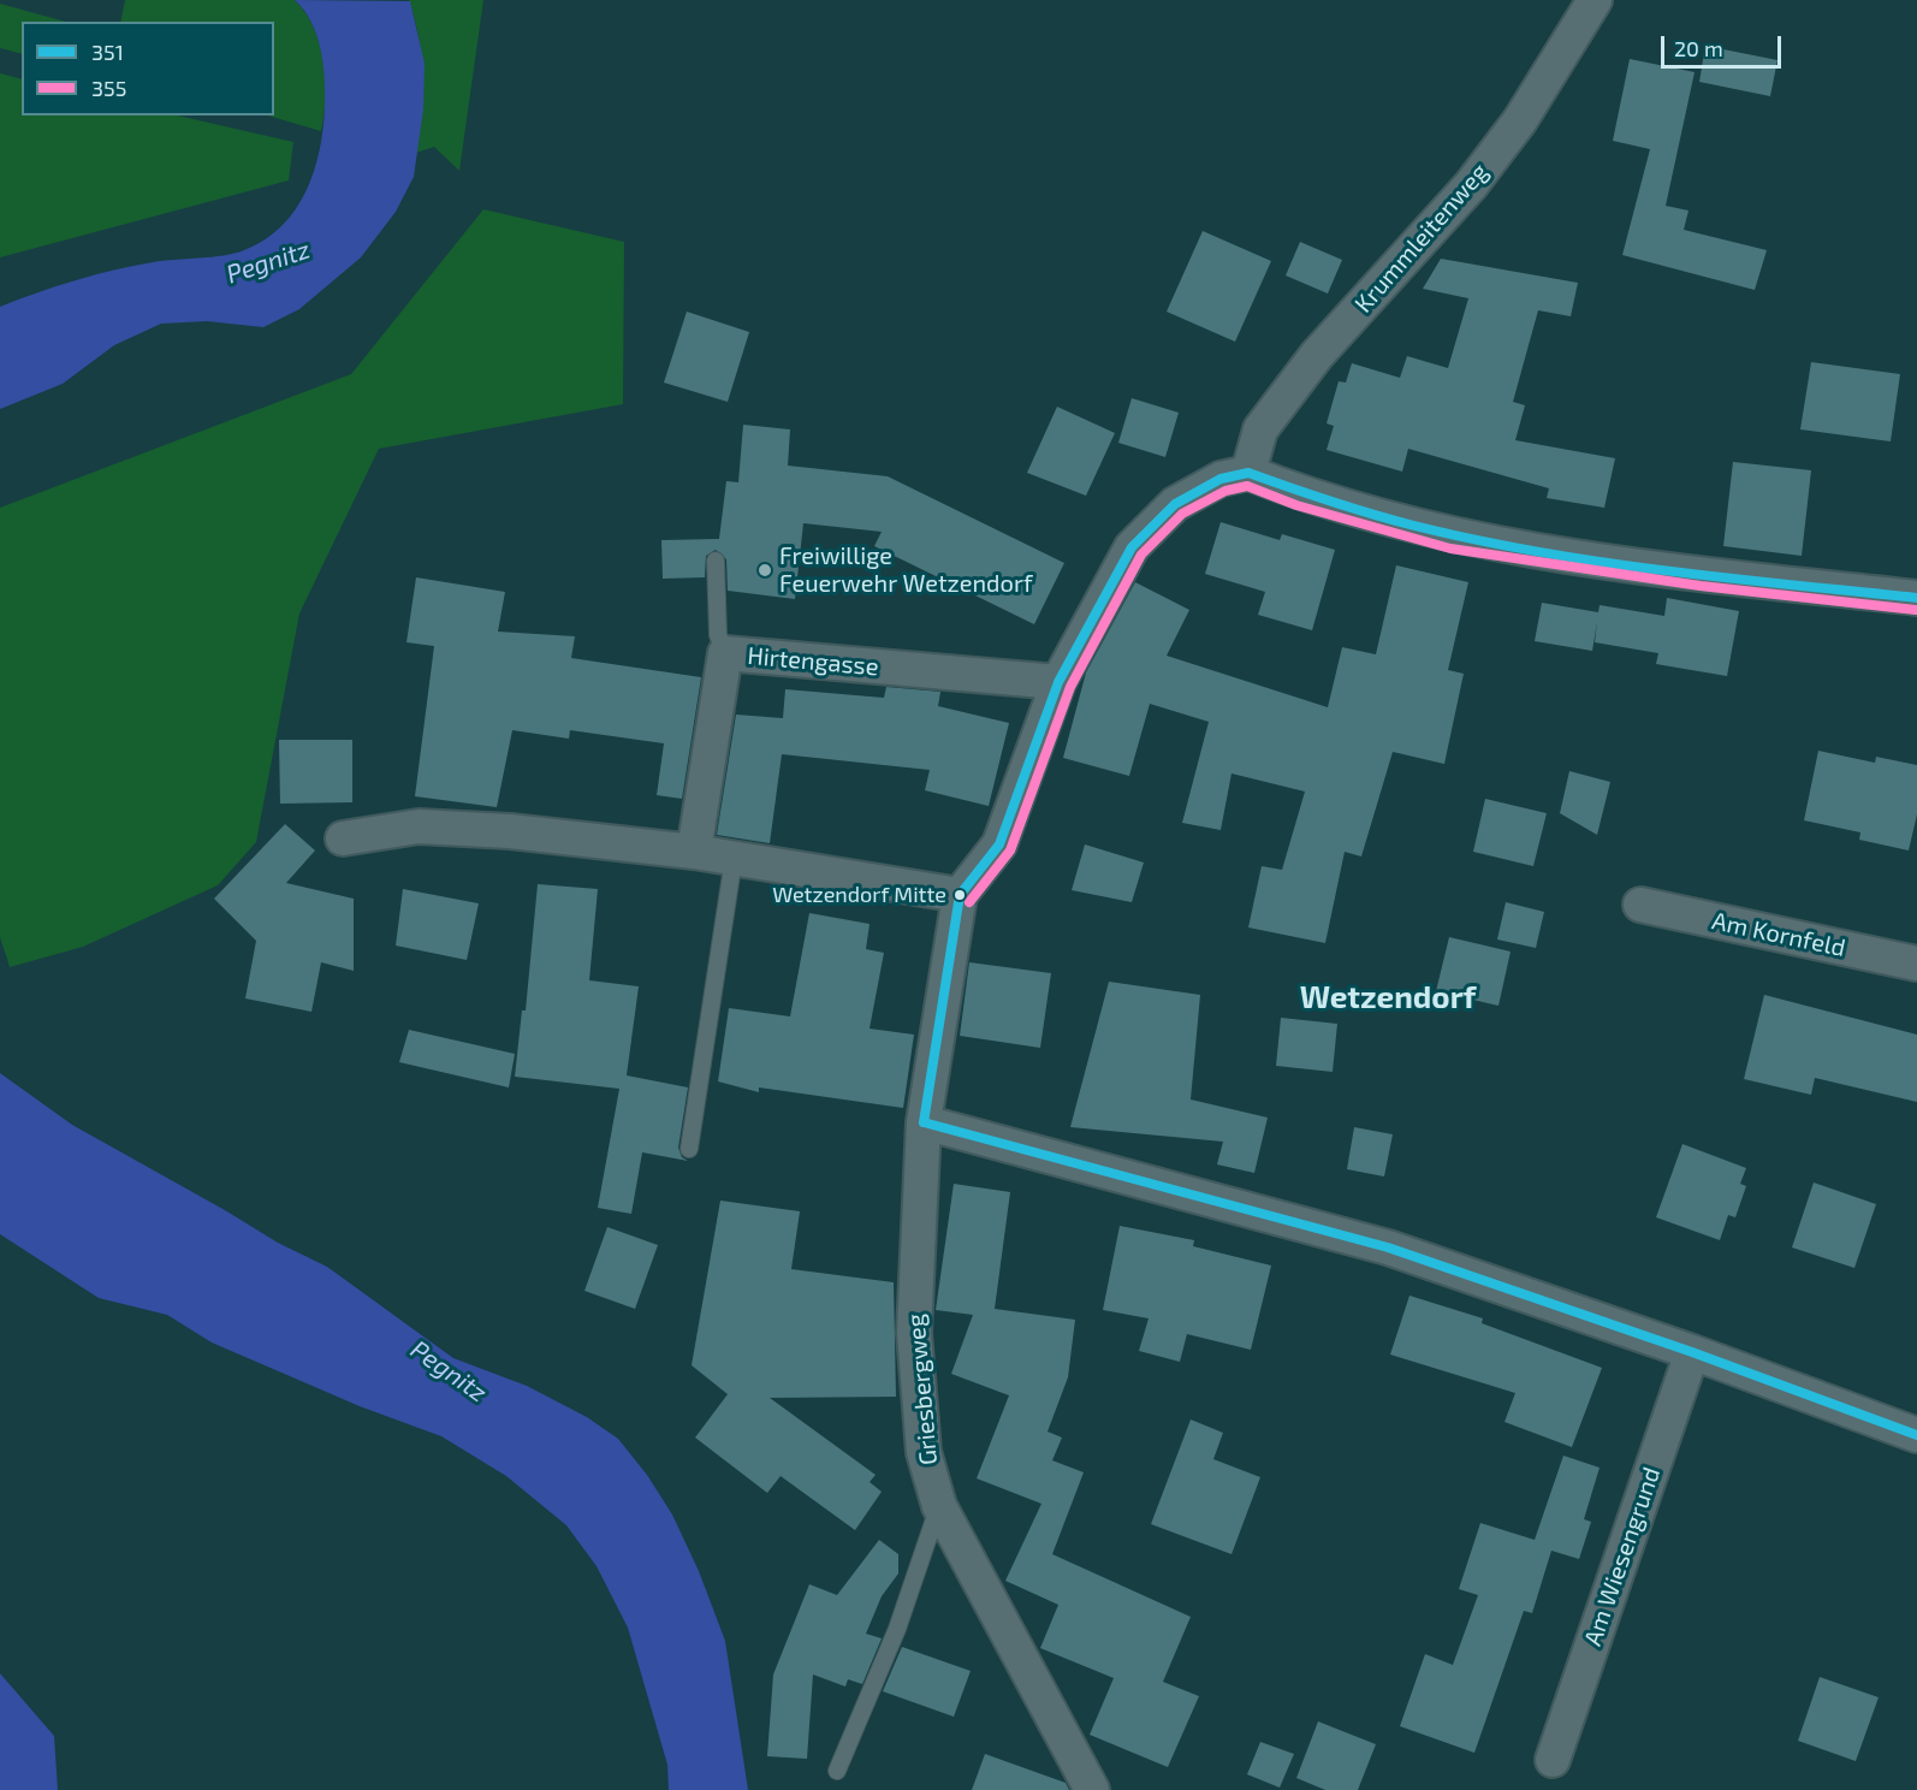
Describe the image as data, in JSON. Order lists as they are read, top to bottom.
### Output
{
  "streets": {
    "street": [
      "Krummleitenweg",
      "Hirtengasse",
      "Am Kornfeld",
      "Griesbergweg",
      "Am Wiesengrund"
    ]
  },
  "districts": ["Wetzendorf"],
  "water": ["Pegnitz"],
  "places": ["Freiwillige Feuerwehr Wetzendorf", "Wetzendorf Mitte"],
  "lines": ["transit line 351", "transit line 355"],
  "legend": ["351", "355"],
  "scale_bar": "20 m"
}
